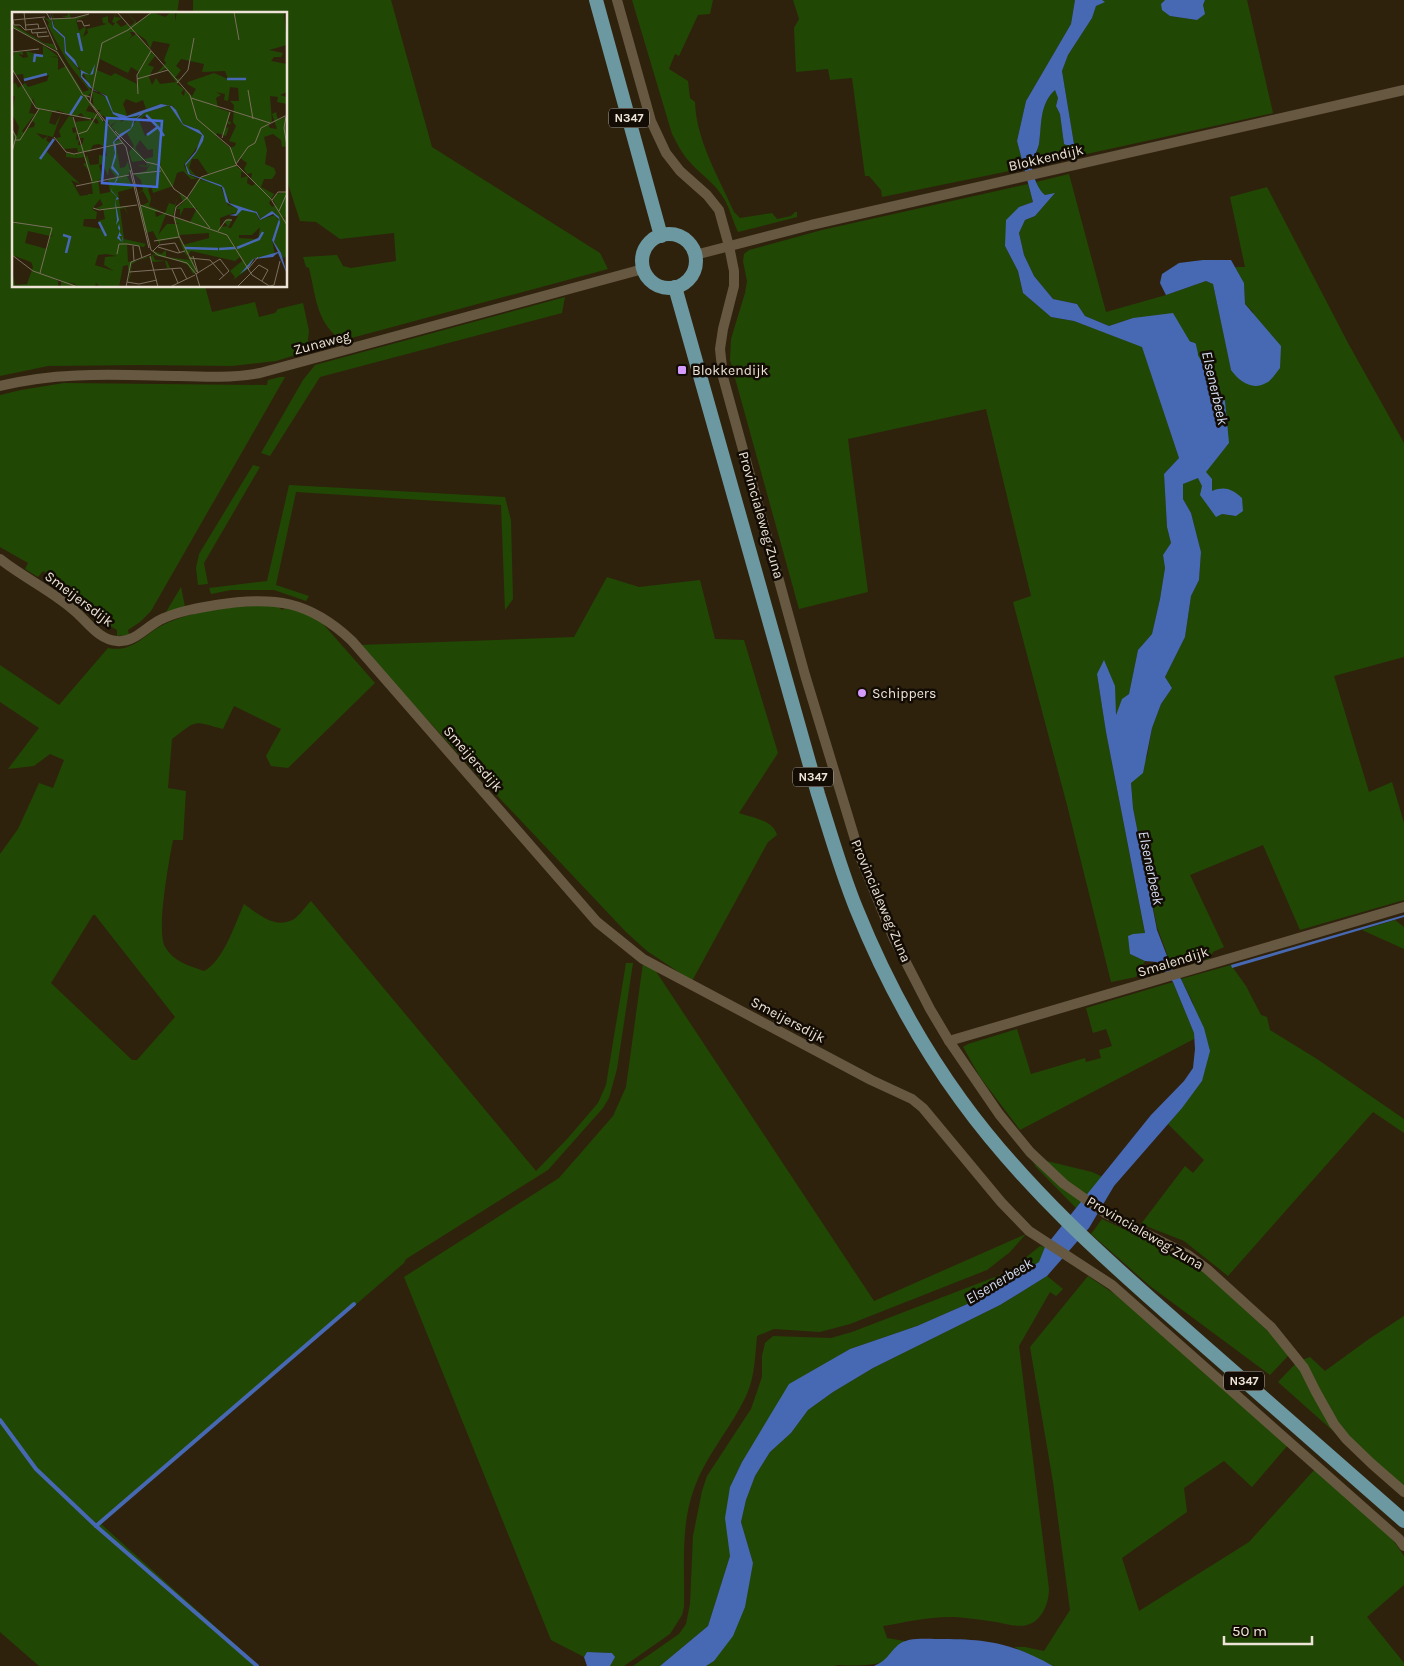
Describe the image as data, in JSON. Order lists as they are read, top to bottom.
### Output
{
  "streets": {
    "main road": ["N347", "Provincialeweg Zuna"],
    "street": [
      "Blokkendijk",
      "Zunaweg",
      "Smeijersdijk",
      "Smalendijk"
    ]
  },
  "crossings": [
    ["N347", "Blokkendijk"],
    ["N347", "Zunaweg"],
    ["N347", "Provincialeweg Zuna"],
    ["Blokkendijk", "Zunaweg"],
    ["Blokkendijk", "Provincialeweg Zuna"],
    ["Zunaweg", "Provincialeweg Zuna"],
    ["Provincialeweg Zuna", "Smalendijk"]
  ],
  "water": ["Elsenerbeek"],
  "places": {
    "transit": ["Blokkendijk"],
    "other": ["Schippers"]
  },
  "scale_bar": "50 m"
}
